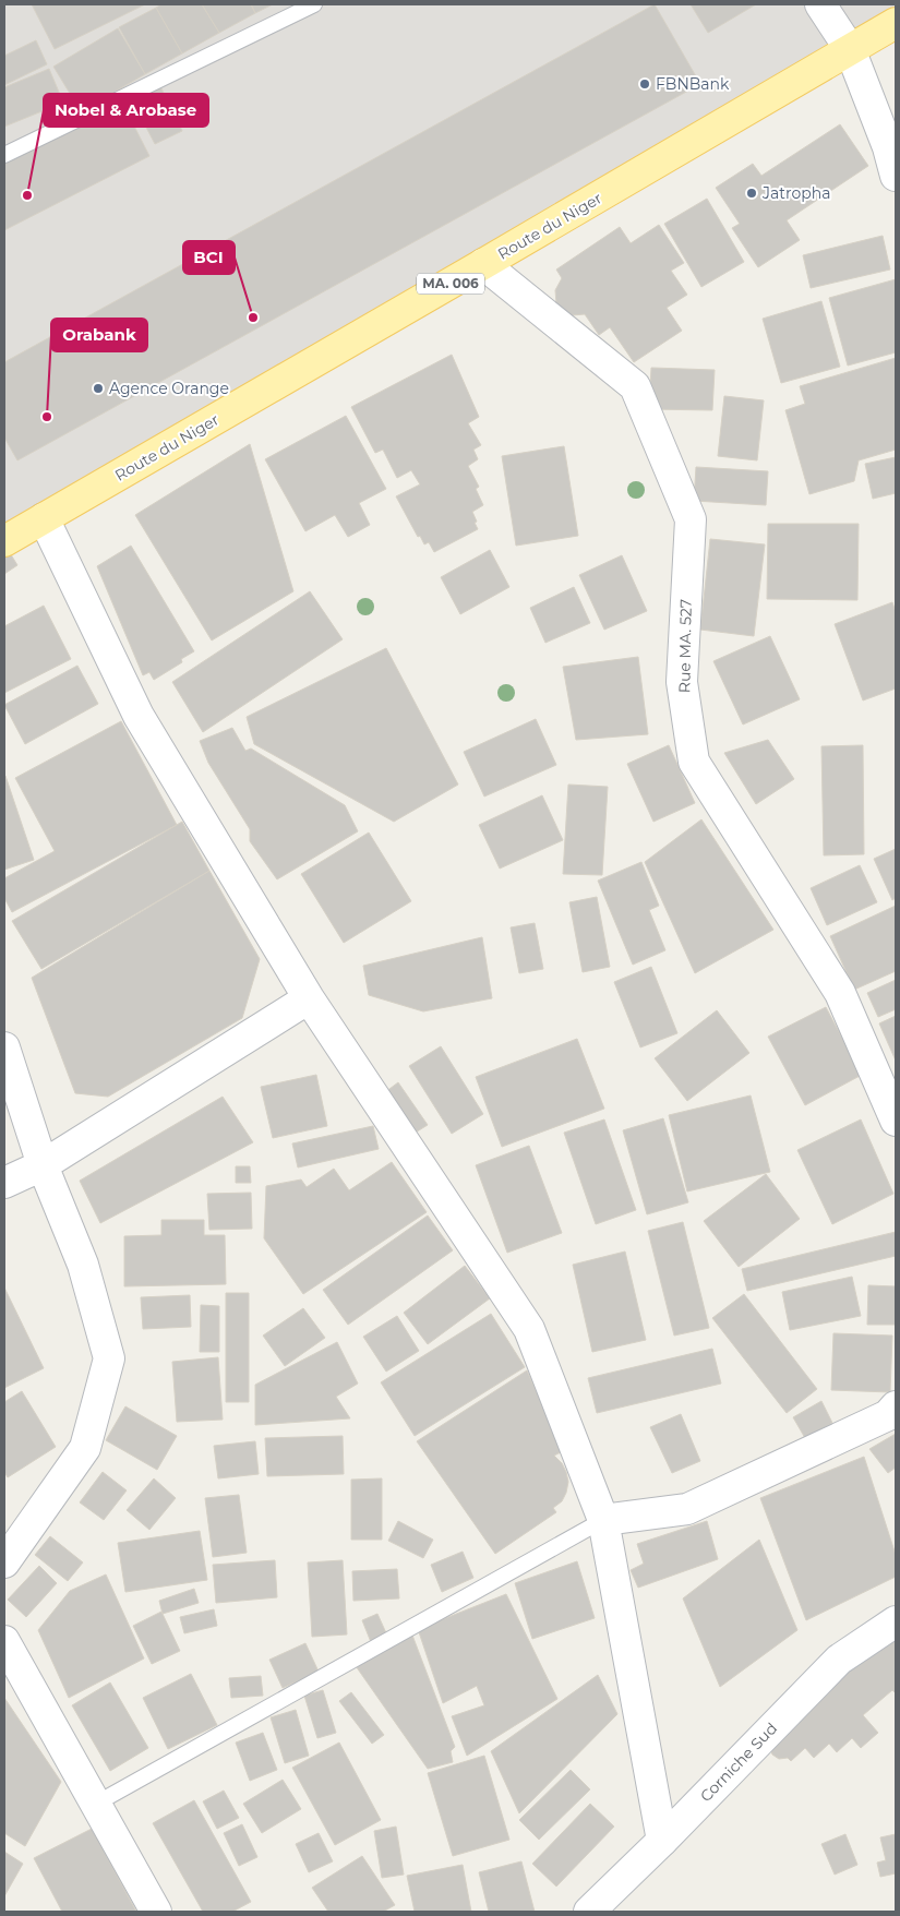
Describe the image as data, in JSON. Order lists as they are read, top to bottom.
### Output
{
  "streets": {
    "main road": ["Route du Niger", "MA. 006"],
    "street": ["Rue MA. 527", "Corniche Sud"]
  },
  "crossings": [
    ["Route du Niger", "Rue MA. 527"]
  ],
  "places": [
    "FBNBank",
    "Jatropha",
    "Nobel & Arobase",
    "BCI",
    "Agence Orange",
    "Orabank"
  ]
}
